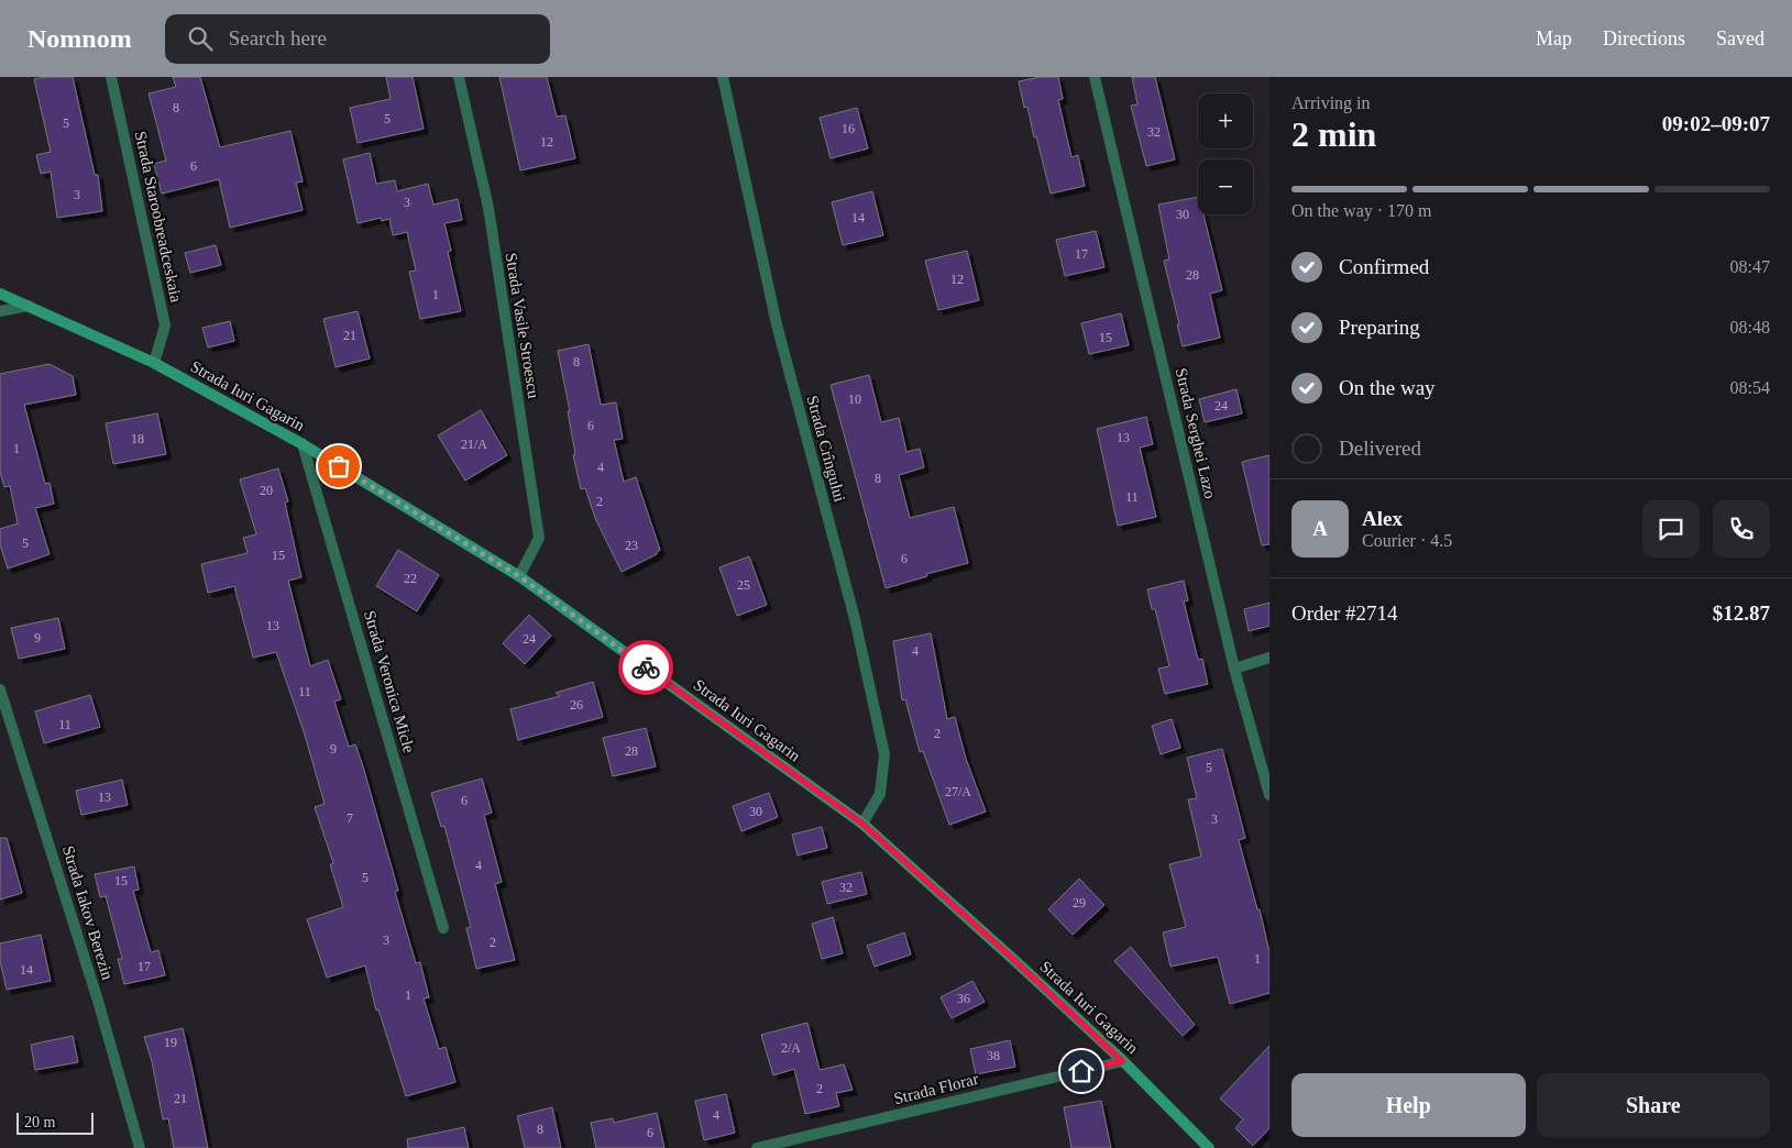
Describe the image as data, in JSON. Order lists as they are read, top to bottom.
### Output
{
  "streets": {
    "main road": ["Strada Iuri Gagarin"],
    "street": [
      "Strada Staroobreadceskaia",
      "Strada Vasile Stroescu",
      "Strada Serghei Lazo",
      "Strada Crîngului",
      "Strada Veronica Micle",
      "Strada Iakov Berezin",
      "Strada Florar"
    ]
  },
  "crossings": [
    ["Strada Staroobreadceskaia", "Strada Iuri Gagarin"],
    ["Strada Vasile Stroescu", "Strada Iuri Gagarin"],
    ["Strada Iuri Gagarin", "Strada Crîngului"],
    ["Strada Iuri Gagarin", "Strada Veronica Micle"],
    ["Strada Iuri Gagarin", "Strada Florar"]
  ],
  "house_numbers": [
    "8",
    "5",
    "5",
    "16",
    "32",
    "12",
    "6",
    "3",
    "3",
    "30",
    "14",
    "17",
    "28",
    "12",
    "1",
    "21",
    "15",
    "8",
    "10",
    "24",
    "6",
    "13",
    "18",
    "21/A",
    "1",
    "4",
    "8",
    "20",
    "11",
    "2",
    "5",
    "23",
    "15",
    "6",
    "22",
    "25",
    "13",
    "9",
    "24",
    "4",
    "11",
    "26",
    "11",
    "2",
    "9",
    "28",
    "5",
    "27/A",
    "13",
    "6",
    "30",
    "7",
    "3",
    "4",
    "5",
    "15",
    "32",
    "29",
    "3",
    "2",
    "1",
    "17",
    "14",
    "1",
    "36",
    "19",
    "2/A",
    "38",
    "2",
    "21",
    "4",
    "8",
    "6"
  ],
  "scale_bar": "20 m",
  "page": {
    "header": "Nomnom",
    "search": "Search here",
    "nav": ["Map", "Directions", "Saved"],
    "heading": ["2 min", "Arriving in", "09:02–09:07"],
    "panel": [
      "Alex",
      "Courier · 4.5",
      "Order #2714",
      "$12.87"
    ],
    "map_buttons": ["+", "−"],
    "bar": "On the way · 170 m",
    "list": [
      ["Confirmed", "08:47"],
      ["Preparing", "08:48"],
      ["On the way", "08:54"],
      "Delivered"
    ],
    "round": "A",
    "buttons": ["Help", "Share"],
    "scale": "20 m"
  }
}
